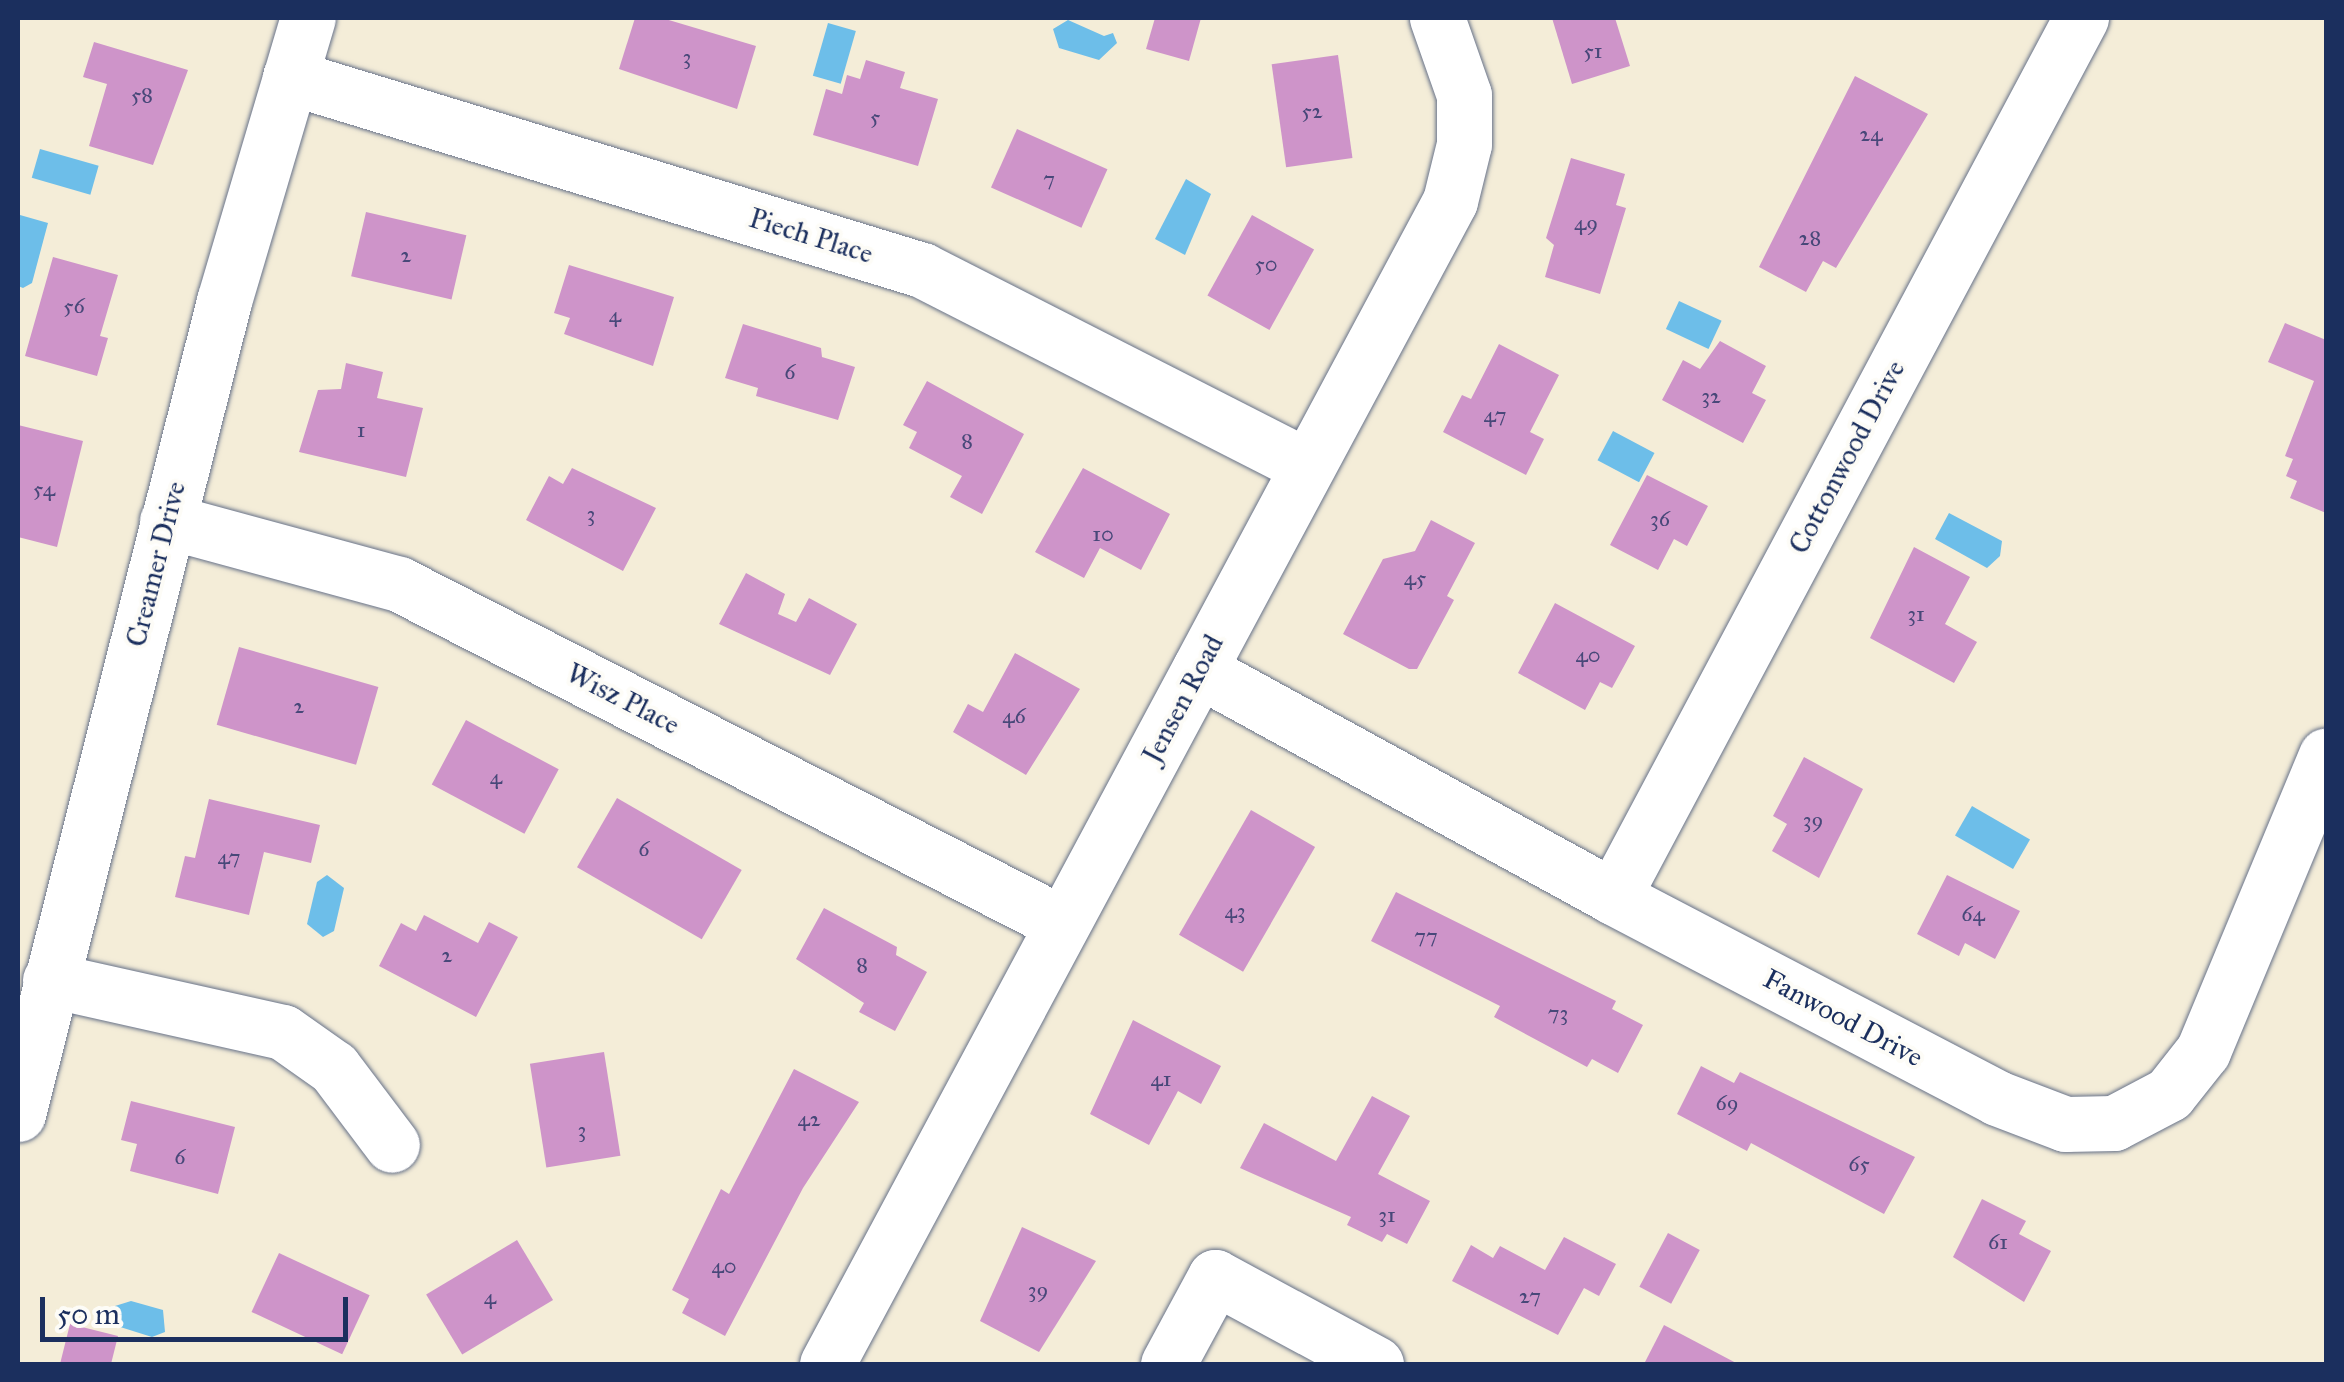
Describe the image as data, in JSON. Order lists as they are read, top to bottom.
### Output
{
  "streets": {
    "street": [
      "Piech Place",
      "Cottonwood Drive",
      "Creamer Drive",
      "Wisz Place",
      "Jensen Road",
      "Fanwood Drive"
    ]
  },
  "crossings": [
    ["Piech Place", "Creamer Drive"],
    ["Piech Place", "Jensen Road"],
    ["Cottonwood Drive", "Fanwood Drive"],
    ["Creamer Drive", "Wisz Place"],
    ["Wisz Place", "Jensen Road"],
    ["Jensen Road", "Fanwood Drive"]
  ],
  "house_numbers": [
    "51",
    "3",
    "58",
    "52",
    "5",
    "24",
    "7",
    "49",
    "28",
    "2",
    "50",
    "56",
    "4",
    "6",
    "32",
    "47",
    "1",
    "8",
    "54",
    "3",
    "36",
    "10",
    "45",
    "31",
    "40",
    "2",
    "46",
    "4",
    "39",
    "6",
    "47",
    "43",
    "64",
    "77",
    "2",
    "8",
    "73",
    "41",
    "69",
    "42",
    "3",
    "6",
    "65",
    "31",
    "61",
    "40",
    "39",
    "27",
    "4"
  ],
  "scale_bar": "50 m"
}
